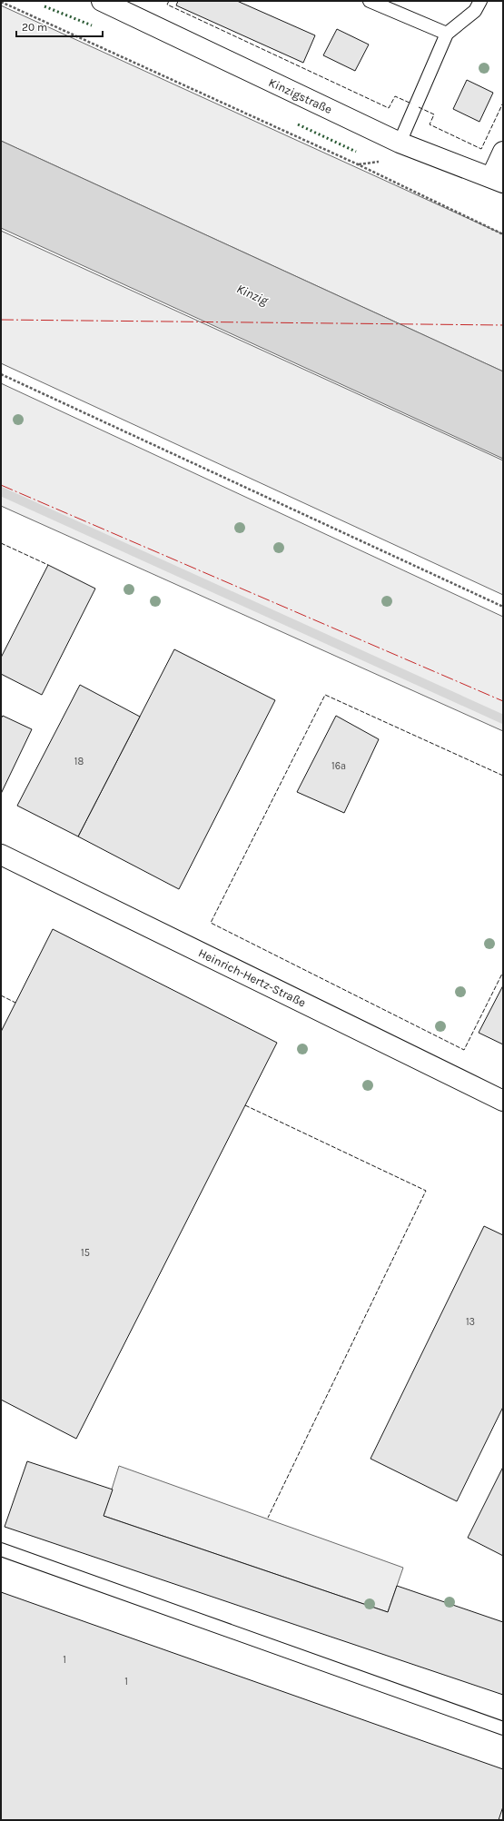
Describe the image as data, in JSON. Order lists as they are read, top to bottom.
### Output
{
  "streets": {
    "street": ["Kinzigstraße", "Heinrich-Hertz-Straße"]
  },
  "water": ["Kinzig"],
  "house_numbers": [
    "18",
    "16a",
    "15",
    "13",
    "1",
    "1"
  ],
  "scale_bar": "20 m"
}
